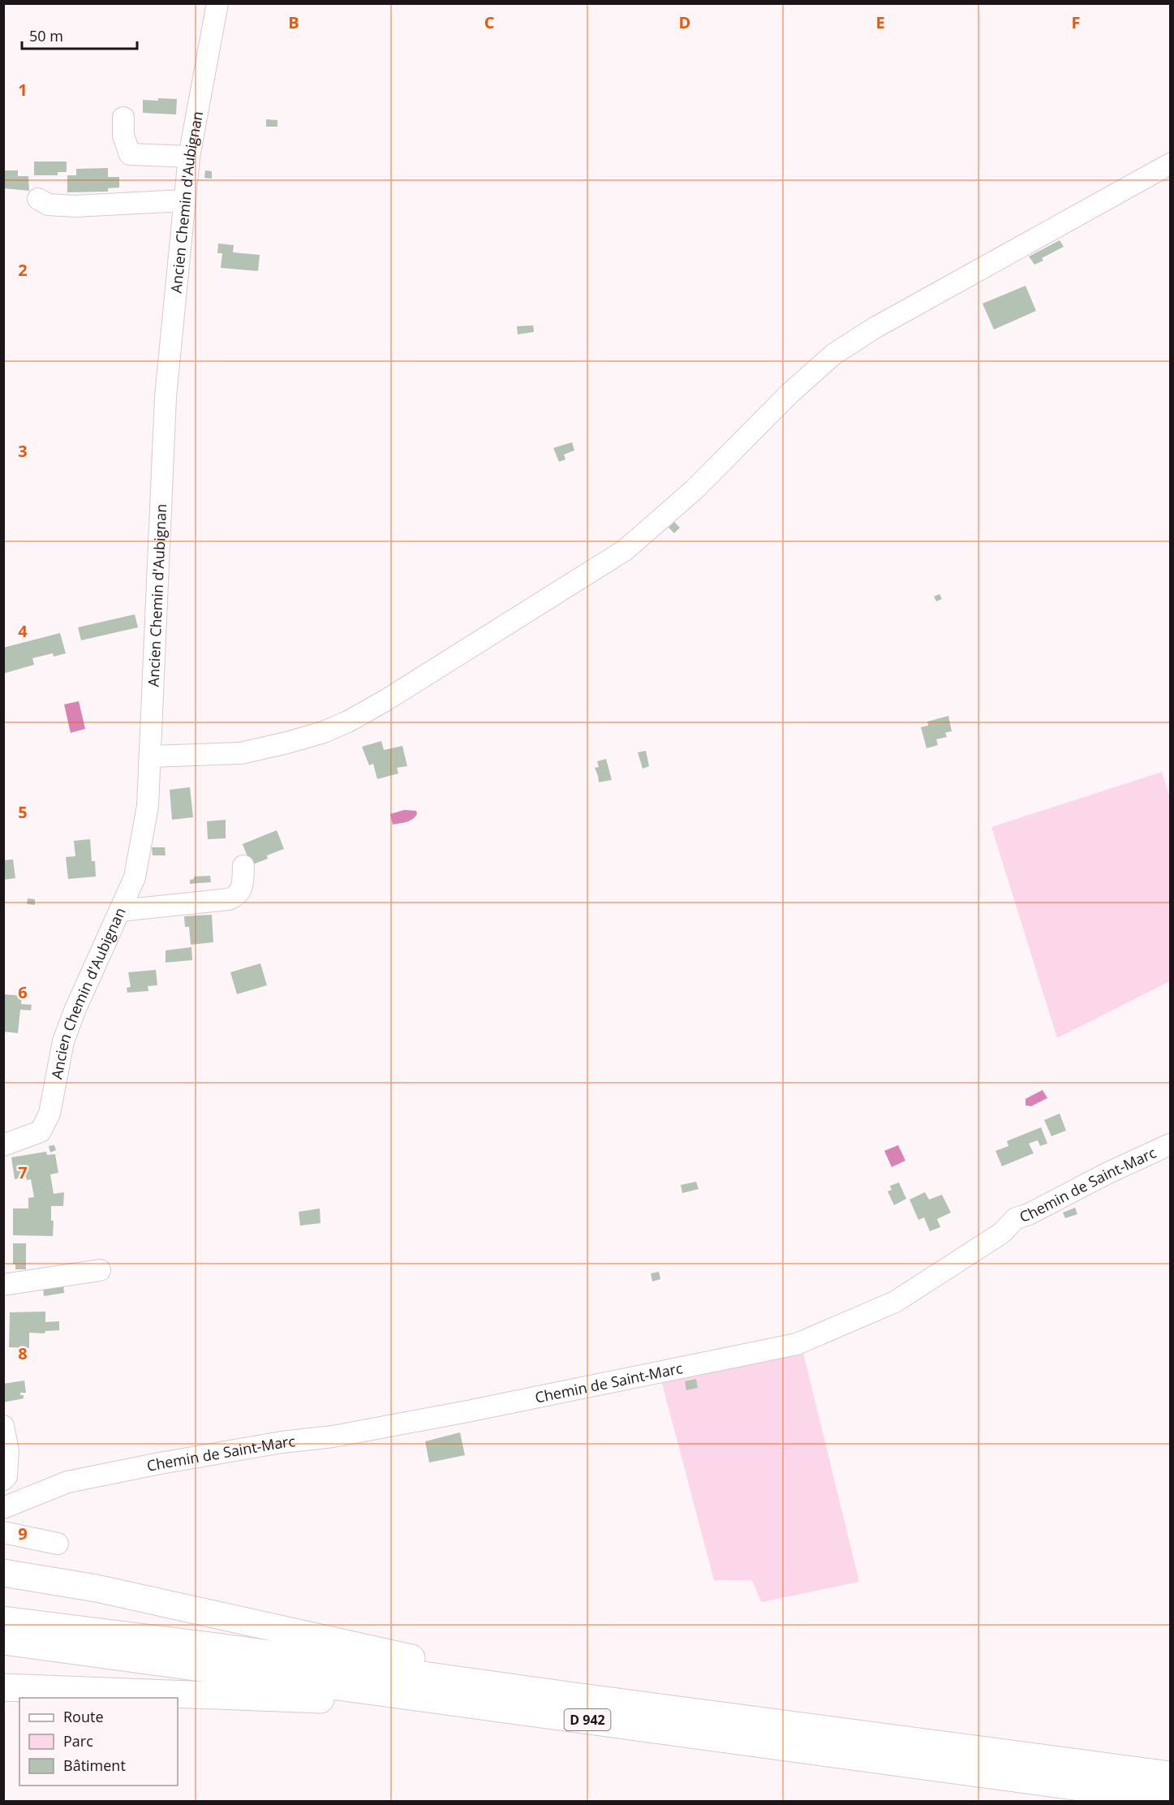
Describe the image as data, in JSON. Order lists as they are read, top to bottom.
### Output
{
  "streets": {
    "highway": ["D 942"],
    "street": ["Ancien Chemin d'Aubignan", "Chemin de Saint-Marc"]
  },
  "legend": ["Route", "Parc", "Bâtiment"],
  "scale_bar": "50 m",
  "grid": {
    "columns": [
      "B",
      "C",
      "D",
      "E",
      "F"
    ],
    "rows": [
      "1",
      "2",
      "3",
      "4",
      "5",
      "6",
      "7",
      "8",
      "9"
    ]
  }
}
